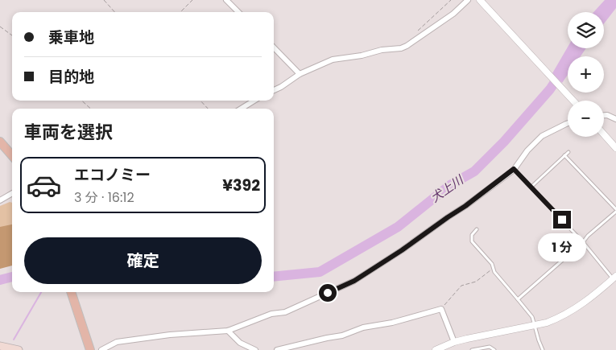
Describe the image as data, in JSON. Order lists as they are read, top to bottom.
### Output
{
  "water": ["犬上川"],
  "page": {
    "map_buttons": ["+", "−"],
    "banner": ["乗車地", "目的地"],
    "heading": "車両を選択",
    "list": [
      {
        "name": "エコノミー",
        "note": "3 分 · 16:12",
        "value": "¥392"
      }
    ],
    "buttons": "確定",
    "bubble": "1 分"
  }
}
